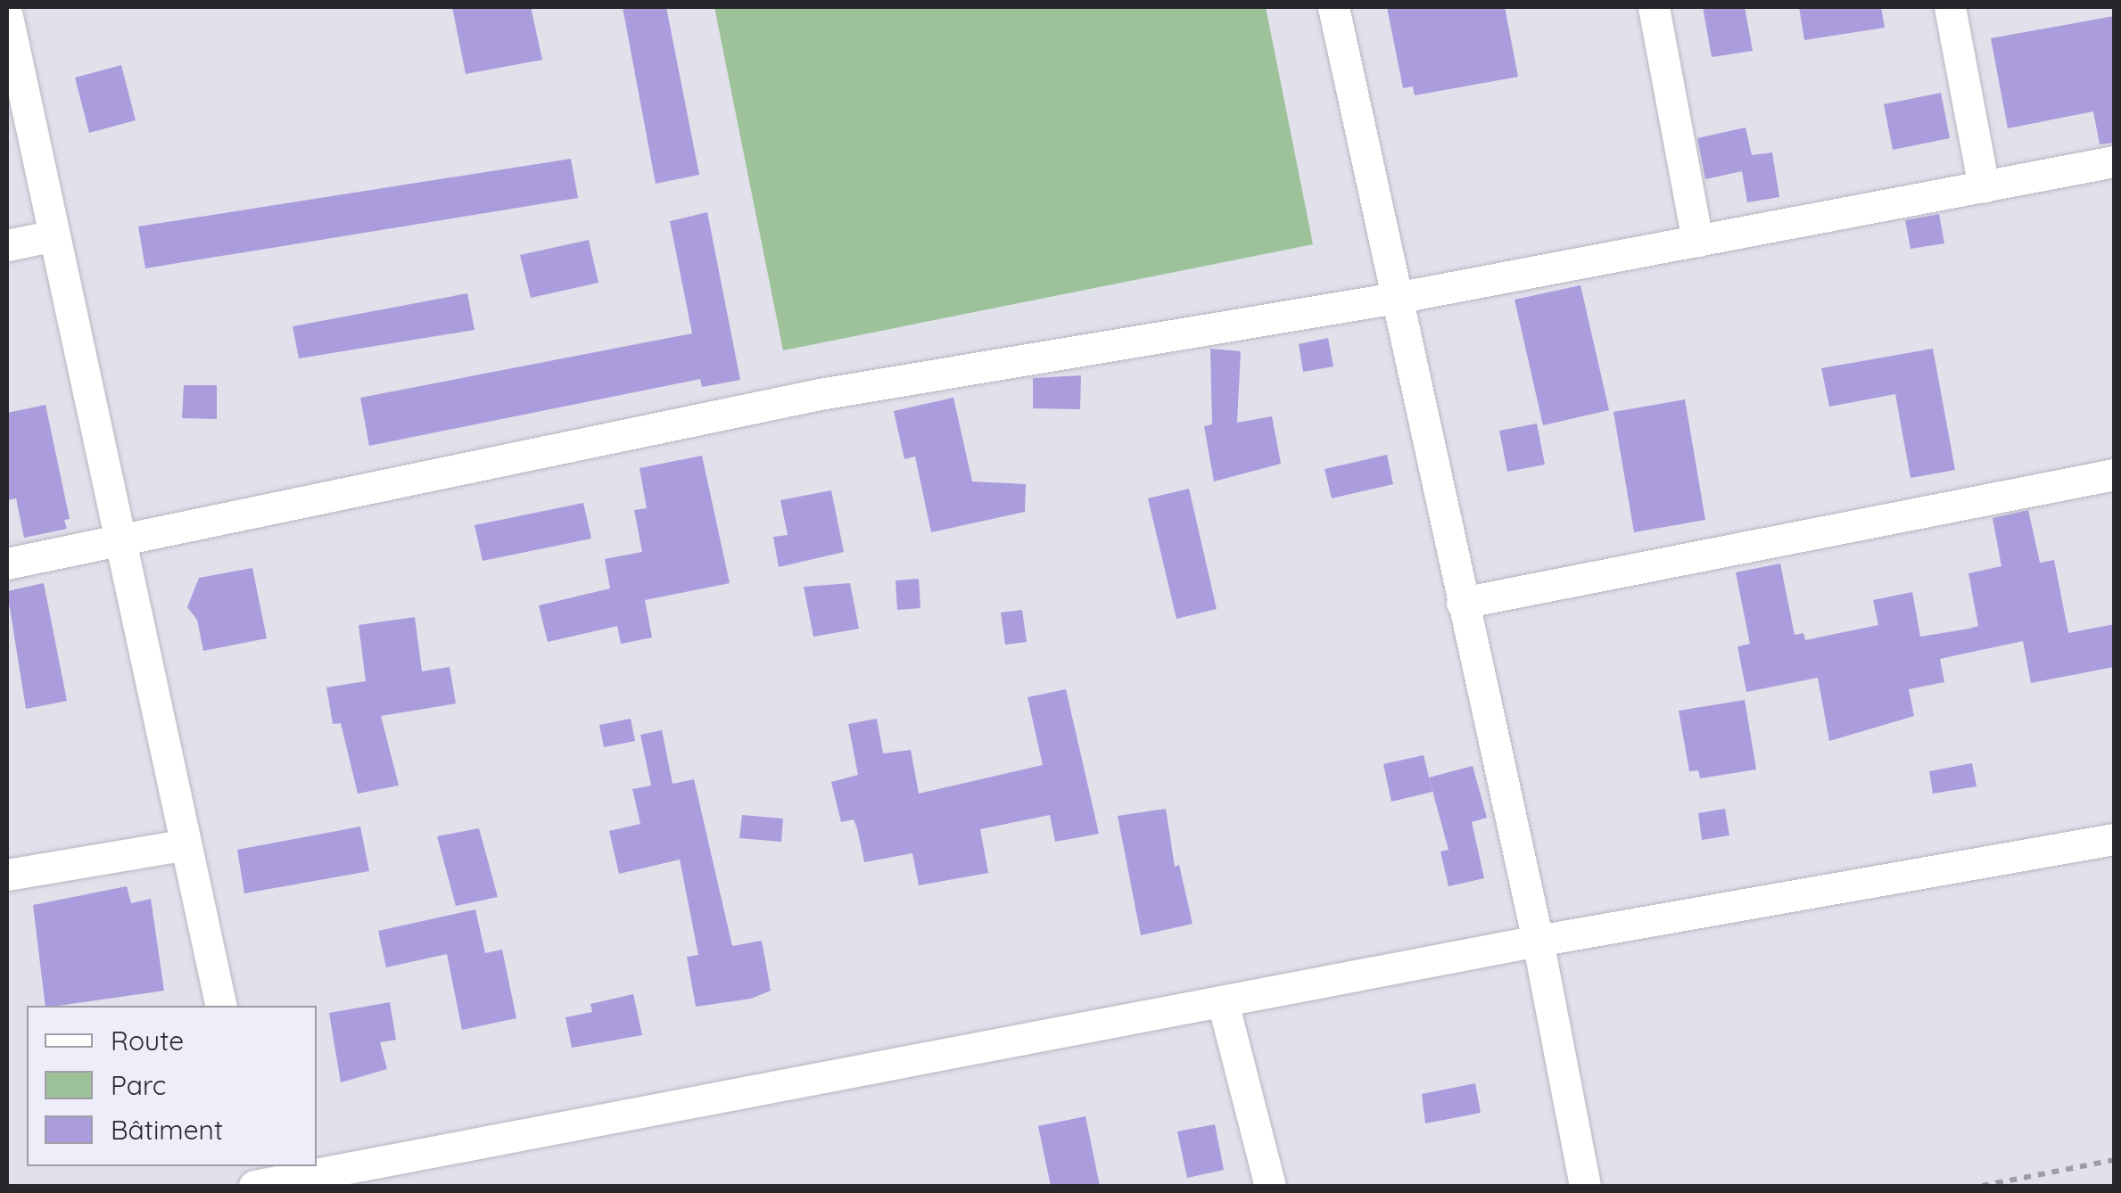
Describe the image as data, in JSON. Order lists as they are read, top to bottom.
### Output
{
  "legend": ["Route", "Parc", "Bâtiment"]
}
